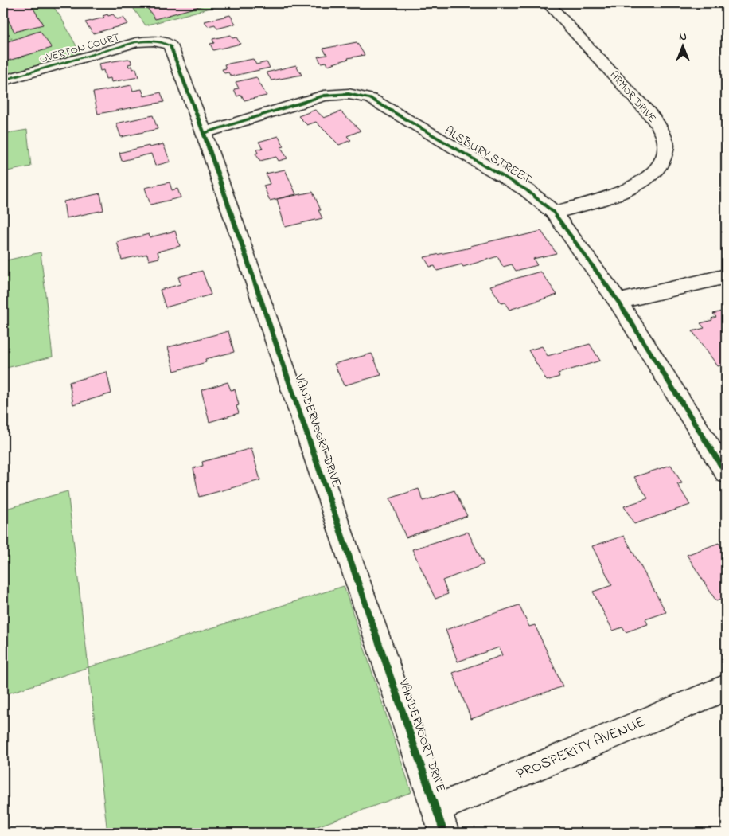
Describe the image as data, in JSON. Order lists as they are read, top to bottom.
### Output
{
  "streets": {
    "street": [
      "OVERTON COURT",
      "ARMOR DRIVE",
      "ALSBURY STREET",
      "VANDERVOORT DRIVE",
      "PROSPERITY AVENUE"
    ]
  },
  "crossings": [
    ["OVERTON COURT", "VANDERVOORT DRIVE"],
    ["ARMOR DRIVE", "ALSBURY STREET"],
    ["ALSBURY STREET", "VANDERVOORT DRIVE"],
    ["VANDERVOORT DRIVE", "PROSPERITY AVENUE"]
  ],
  "north": "top"
}
